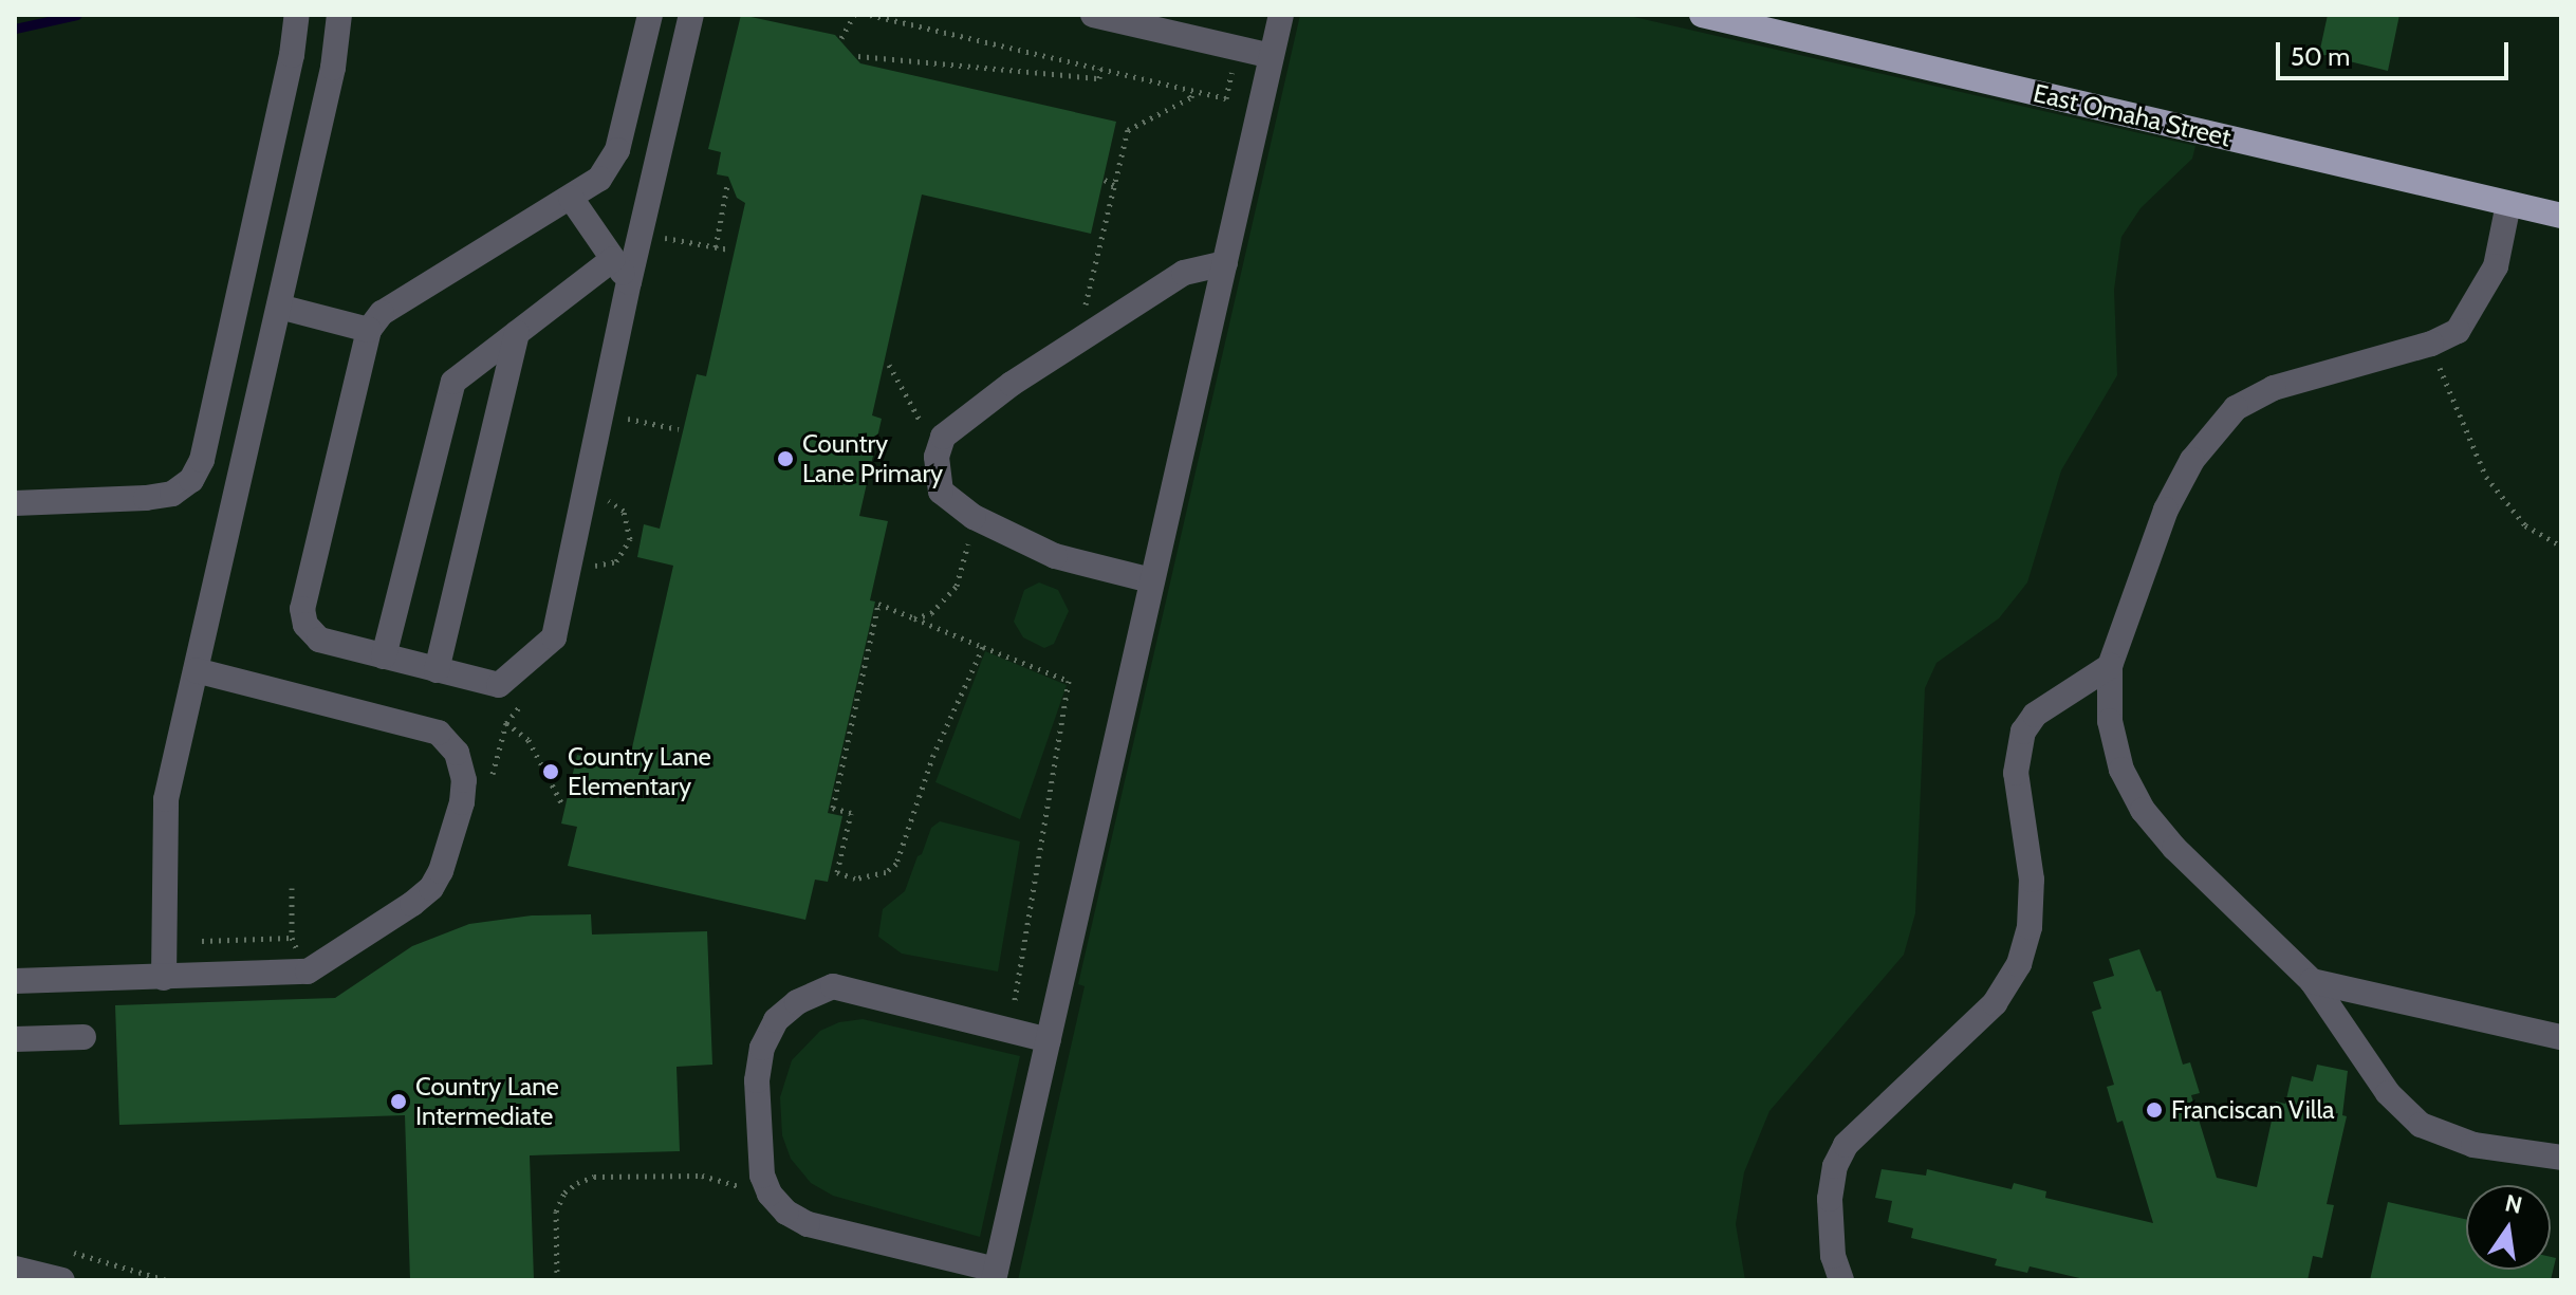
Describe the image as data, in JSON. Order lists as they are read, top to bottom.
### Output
{
  "streets": {
    "main road": ["East Omaha Street"]
  },
  "places": [
    "Country Lane Primary",
    "Country Lane Elementary",
    "Country Lane Intermediate",
    "Franciscan Villa"
  ],
  "scale_bar": "50 m",
  "north": "top"
}
